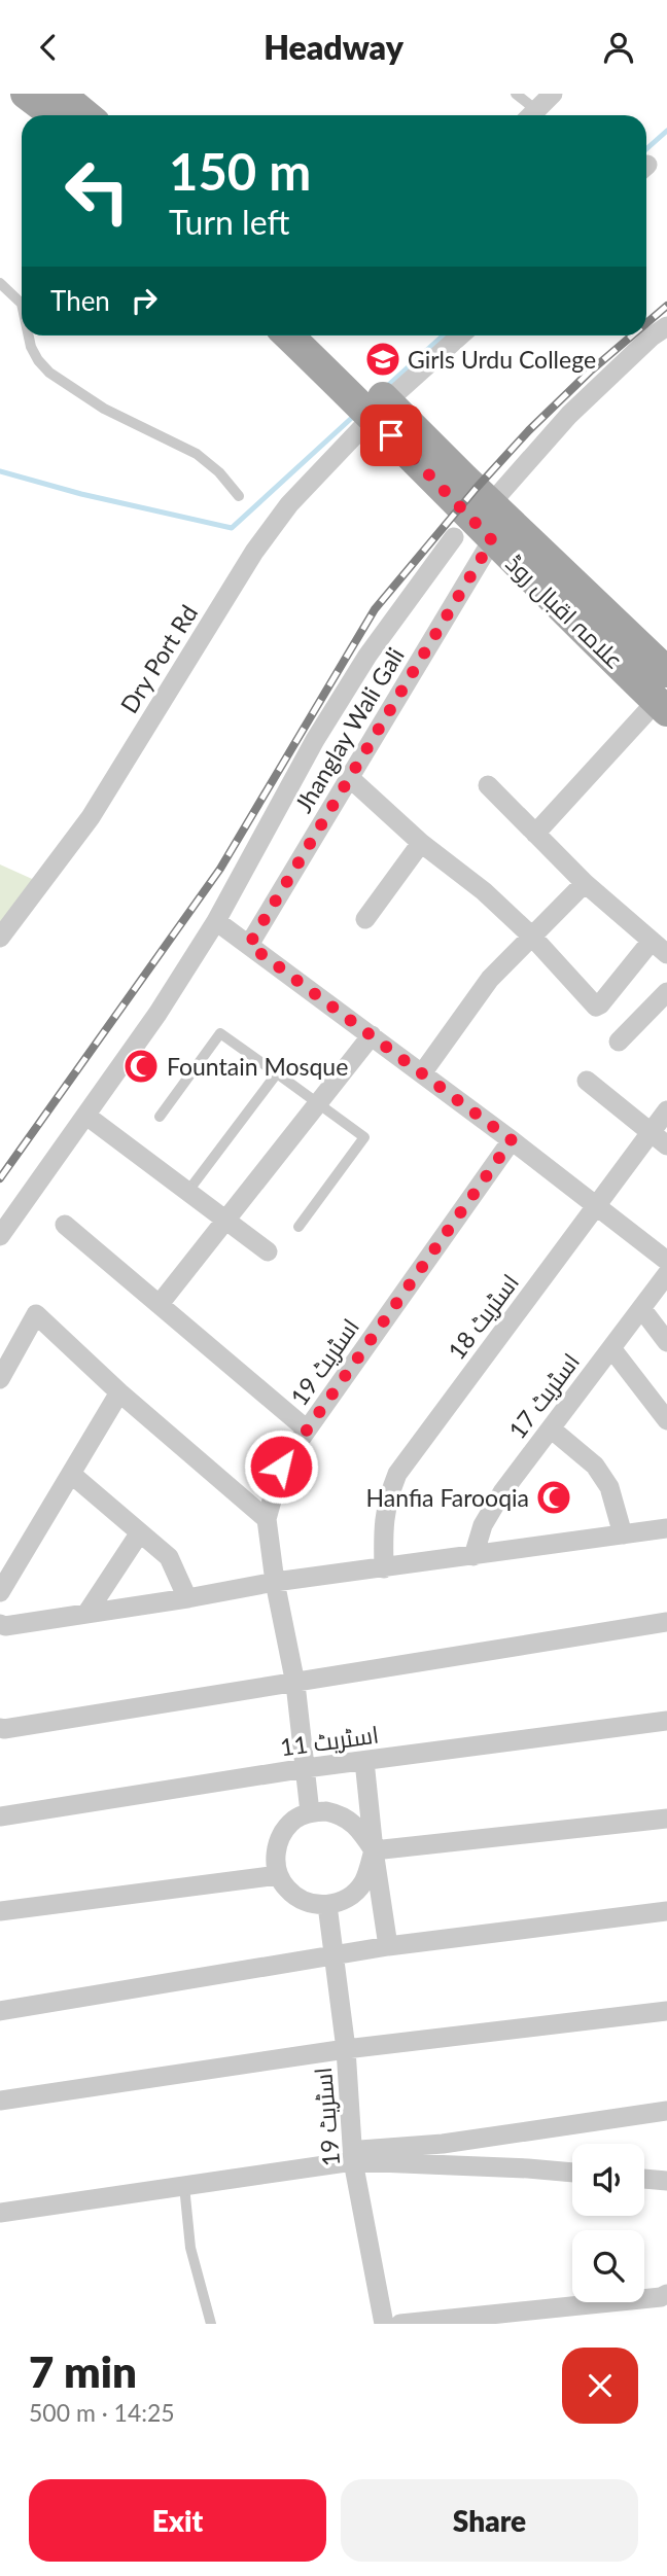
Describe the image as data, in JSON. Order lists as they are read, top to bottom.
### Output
{
  "streets": {
    "main road": ["علامہ اقبال روڈ"],
    "street": [
      "Dry Port Rd",
      "Jhanglay Wali Gali",
      "اسٹریٹ 18",
      "اسٹریٹ 19",
      "اسٹریٹ 17",
      "اسٹریٹ 11"
    ]
  },
  "crossings": [
    ["علامہ اقبال روڈ", "Dry Port Rd"],
    ["علامہ اقبال روڈ", "Jhanglay Wali Gali"],
    ["اسٹریٹ 19", "اسٹریٹ 11"]
  ],
  "places": {
    "school or university": ["Girls Urdu College"],
    "mosque": ["Fountain Mosque", "Hanfia Farooqia"]
  },
  "page": {
    "header": "Headway",
    "turn": ["150 m", "Turn left"],
    "then": "Then",
    "heading": ["7 min", "500 m · 14:25"],
    "buttons": ["Exit", "Share"]
  }
}
